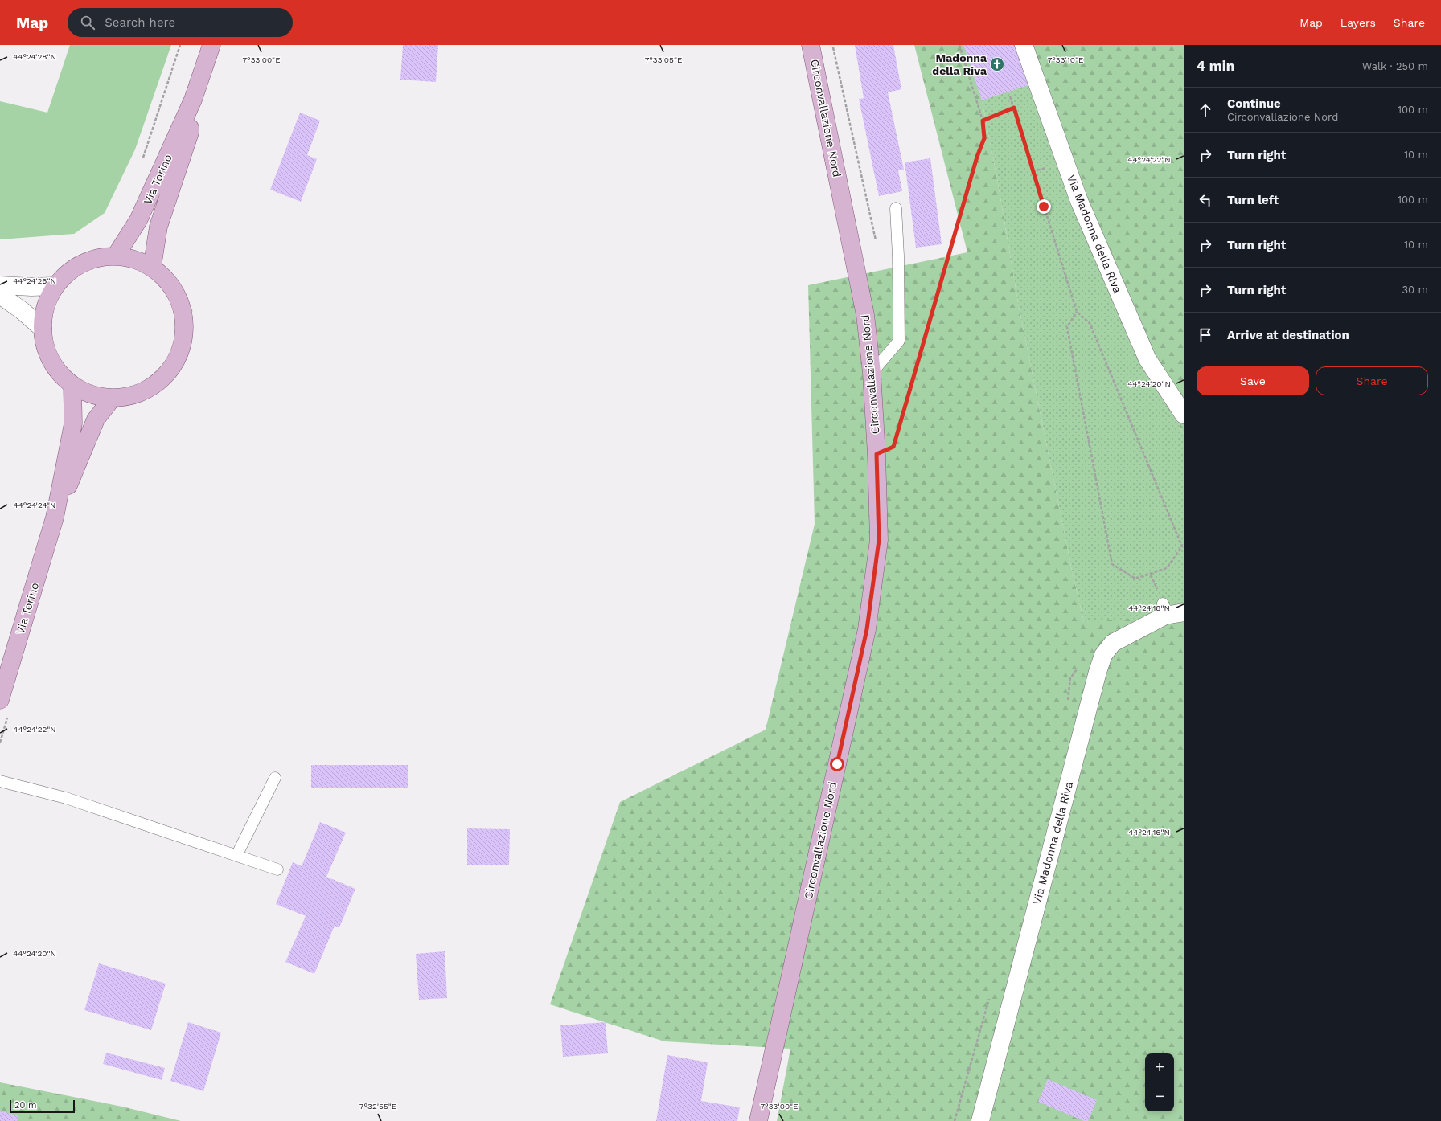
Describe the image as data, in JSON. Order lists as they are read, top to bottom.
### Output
{
  "streets": {
    "main road": ["Circonvallazione Nord", "Via Torino"],
    "street": ["Via Madonna della Riva"]
  },
  "places": {
    "church": ["Madonna della Riva"]
  },
  "scale_bar": "20 m",
  "page": {
    "header": "Map",
    "search": "Search here",
    "nav": ["Map", "Layers", "Share"],
    "heading": ["4 min", "Walk · 250 m"],
    "list": [
      ["Continue", "Circonvallazione Nord", "100 m"],
      ["Turn right", "10 m"],
      ["Turn left", "100 m"],
      ["Turn right", "10 m"],
      ["Turn right", "30 m"],
      "Arrive at destination"
    ],
    "buttons": ["Save", "Share"],
    "map_buttons": ["+", "−"],
    "scale": "20 m"
  },
  "coordinates": [
    "44°24'28\"N",
    "7°33'00\"E",
    "7°33'05\"E",
    "7°33'10\"E",
    "44°24'22\"N",
    "44°24'26\"N",
    "44°24'20\"N",
    "44°24'24\"N",
    "44°24'18\"N",
    "44°24'16\"N",
    "7°32'55\"E"
  ]
}
